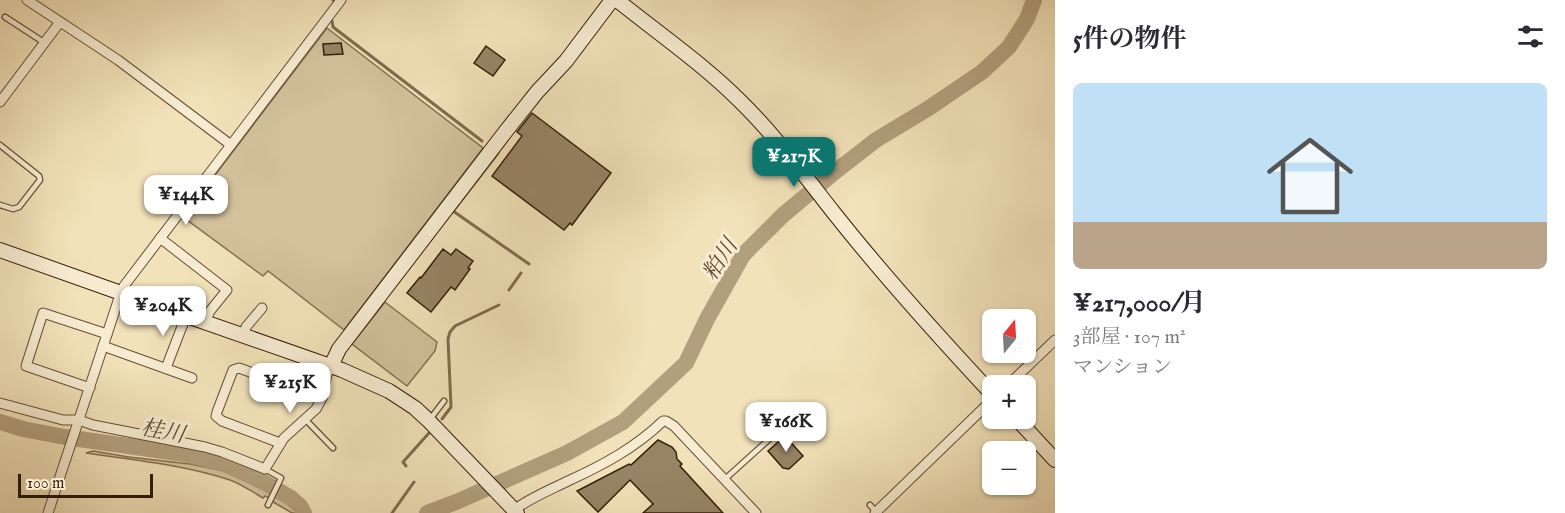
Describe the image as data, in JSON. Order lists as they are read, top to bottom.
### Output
{
  "water": ["粕川", "桂川"],
  "scale_bar": "100 m",
  "north": "top",
  "page": {
    "heading": "5件の物件",
    "list": [
      {
        "name": "¥217,000/月",
        "note": "3部屋 · 107 m² · マンション"
      }
    ],
    "price": [
      "¥217K",
      "¥144K",
      "¥204K",
      "¥215K",
      "¥166K"
    ],
    "map_buttons": ["+", "−"],
    "scale": "100 m"
  }
}
